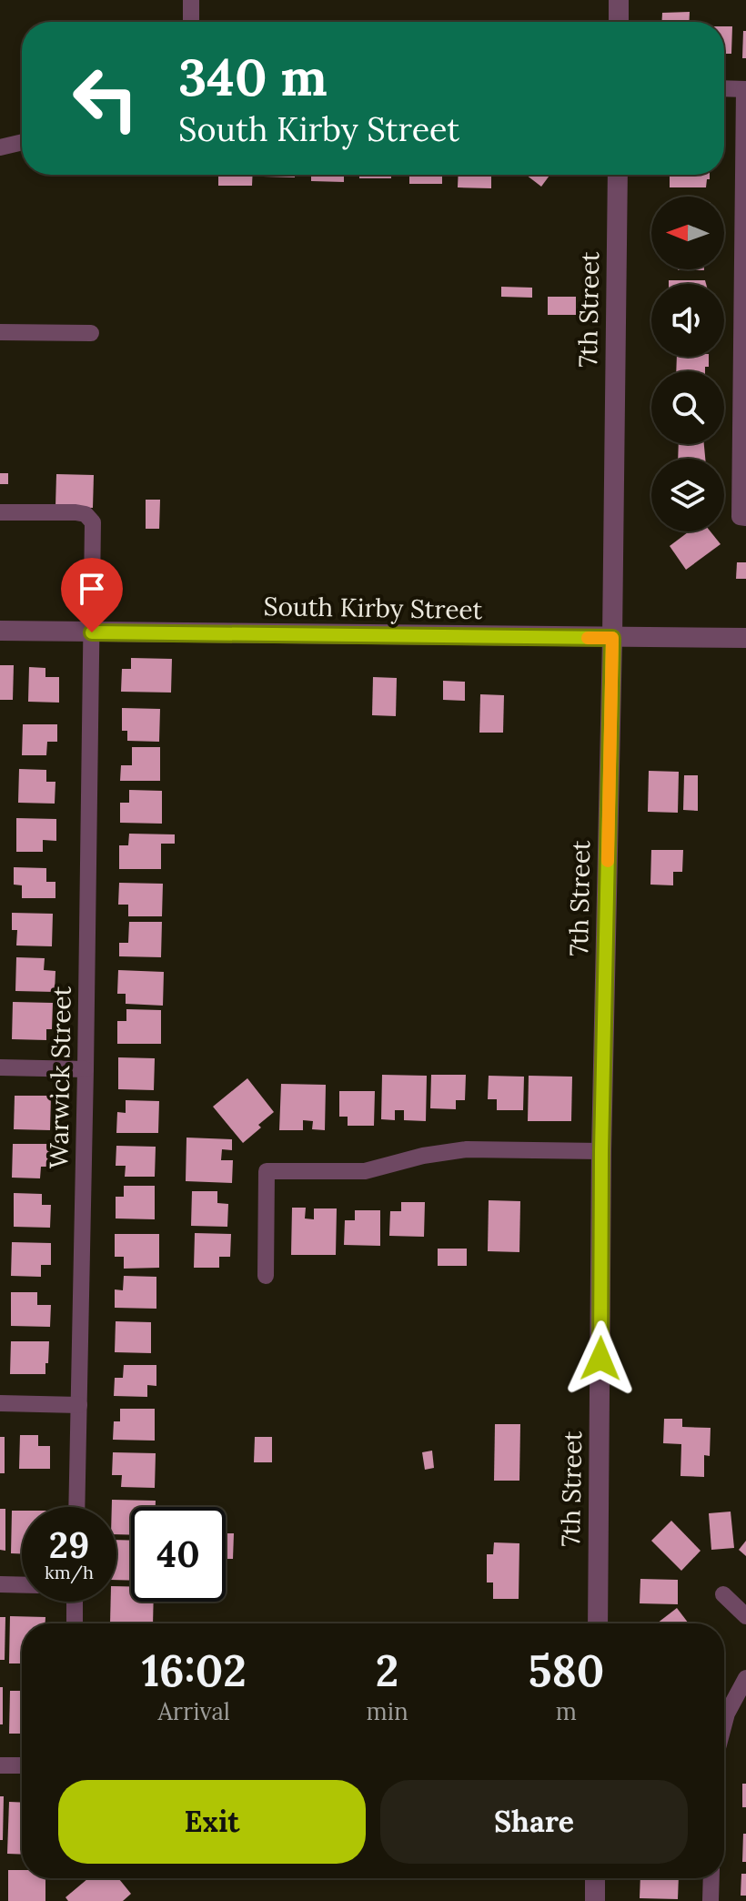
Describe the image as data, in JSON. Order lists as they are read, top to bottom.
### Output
{
  "streets": {
    "street": ["7th Street", "South Kirby Street", "Warwick Street"]
  },
  "crossings": [
    ["7th Street", "South Kirby Street"],
    ["South Kirby Street", "Warwick Street"]
  ],
  "north": "left",
  "page": {
    "turn": ["340 m", "South Kirby Street"],
    "speed": "29 km/h",
    "limit": "40",
    "eta": [
      "16:02",
      "Arrival",
      "2",
      "min",
      "580",
      "m"
    ],
    "buttons": ["Exit", "Share"]
  }
}
